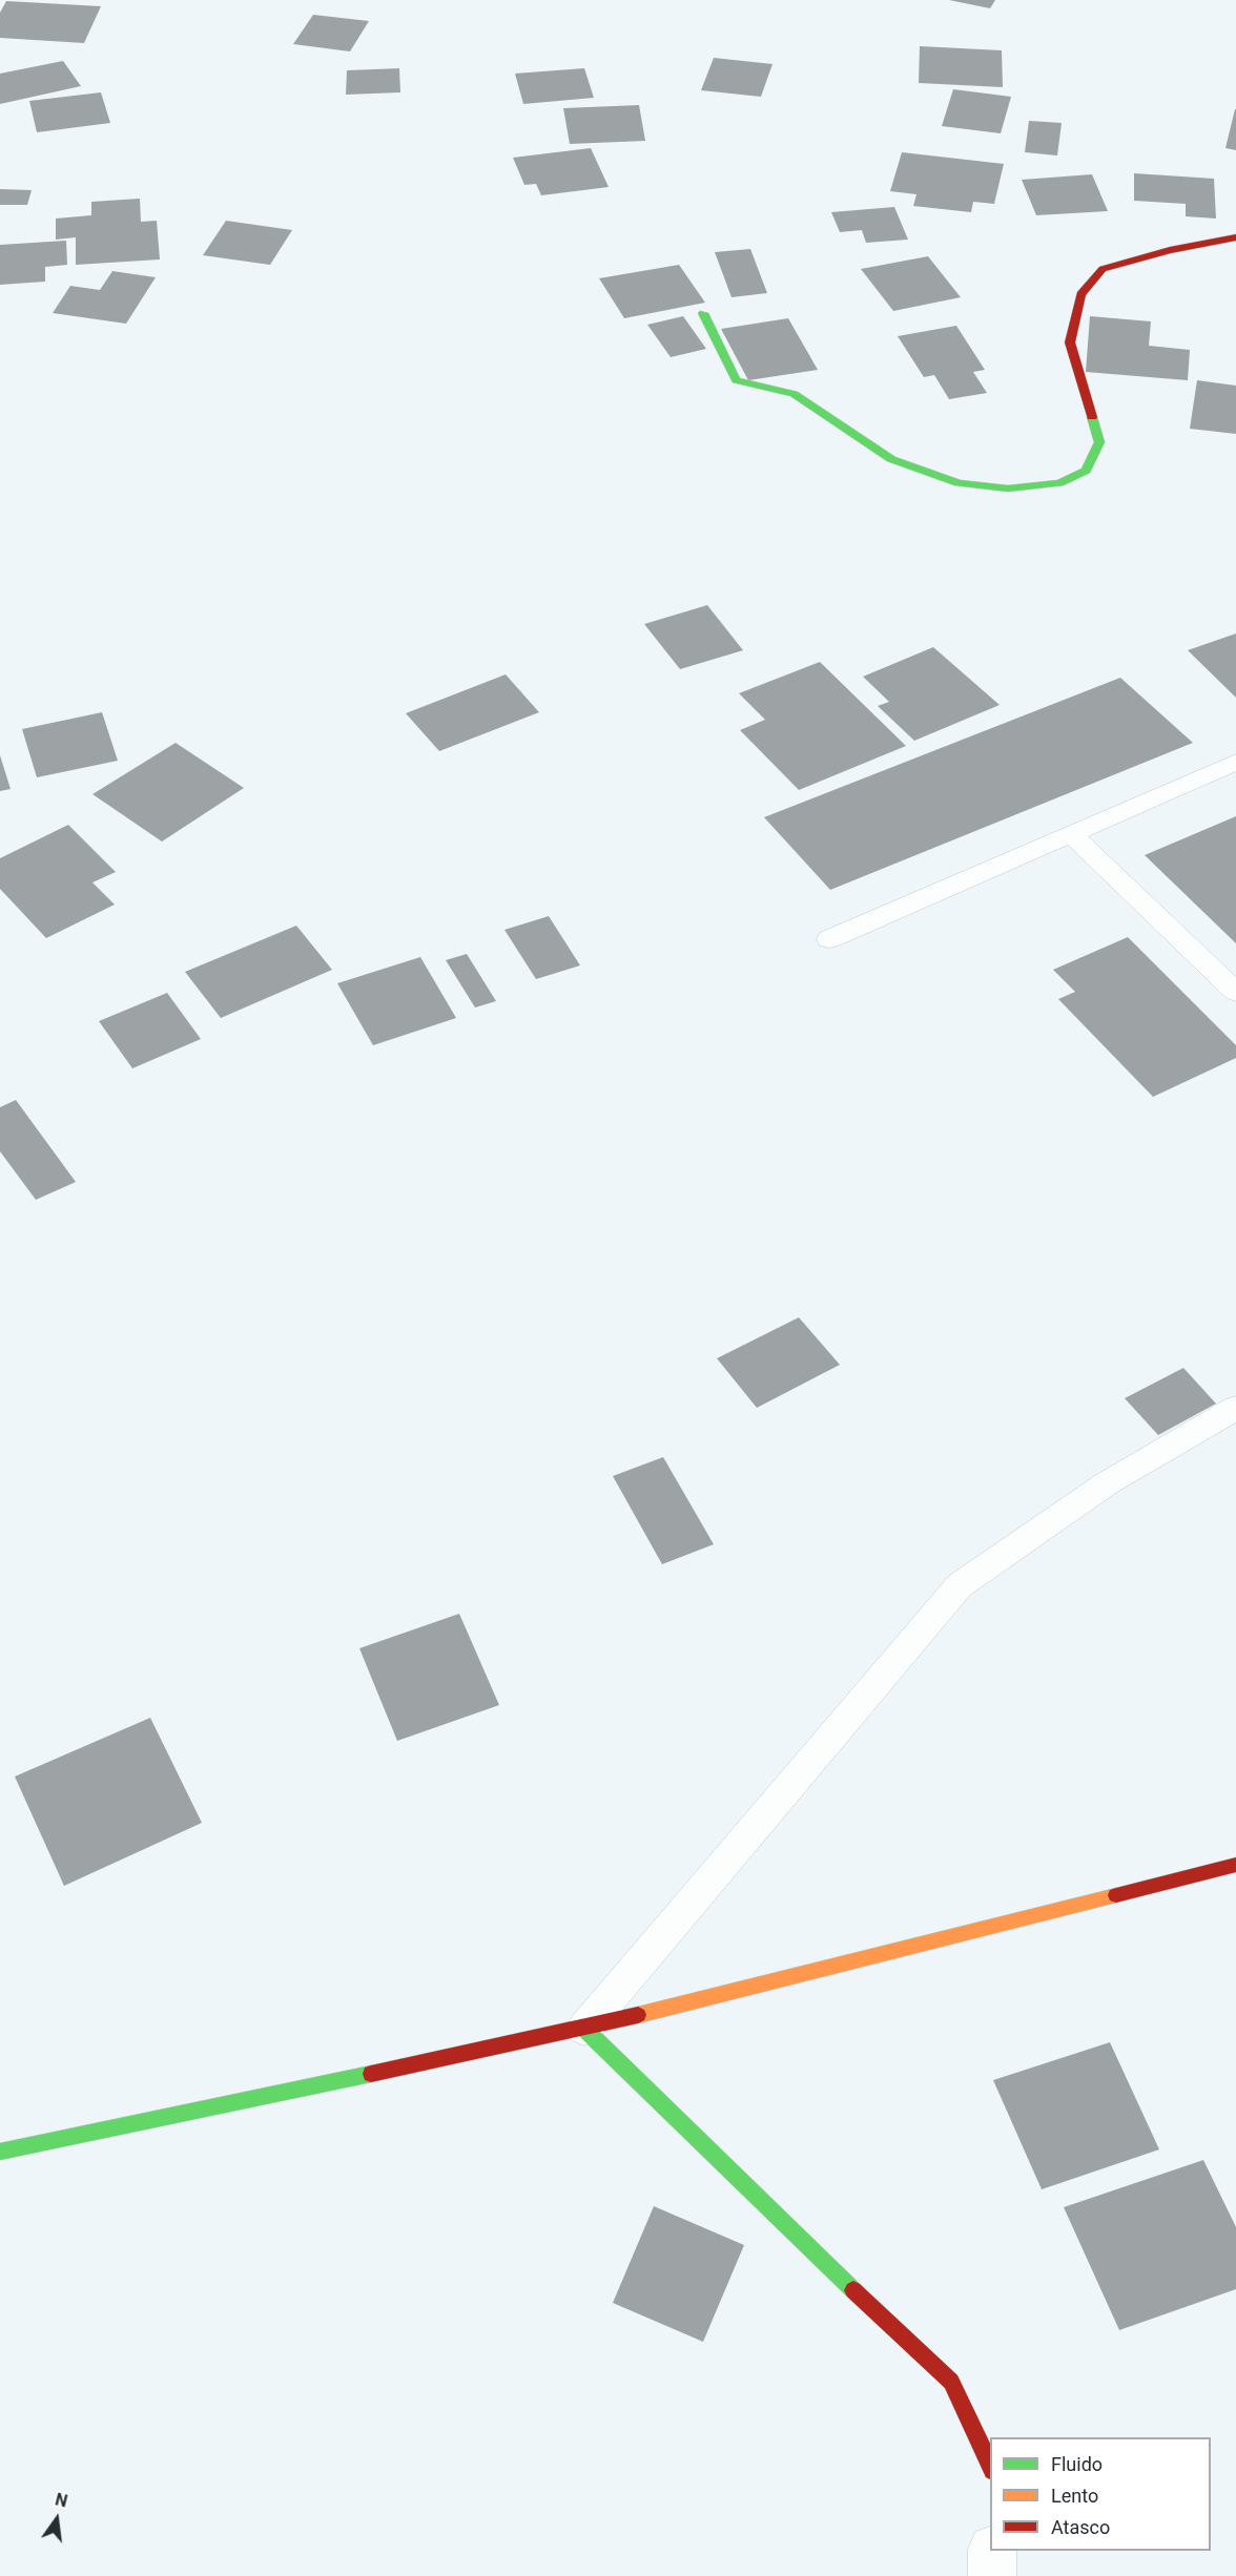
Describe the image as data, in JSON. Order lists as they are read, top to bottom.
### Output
{
  "legend": ["Fluido", "Lento", "Atasco"],
  "north": "top"
}
